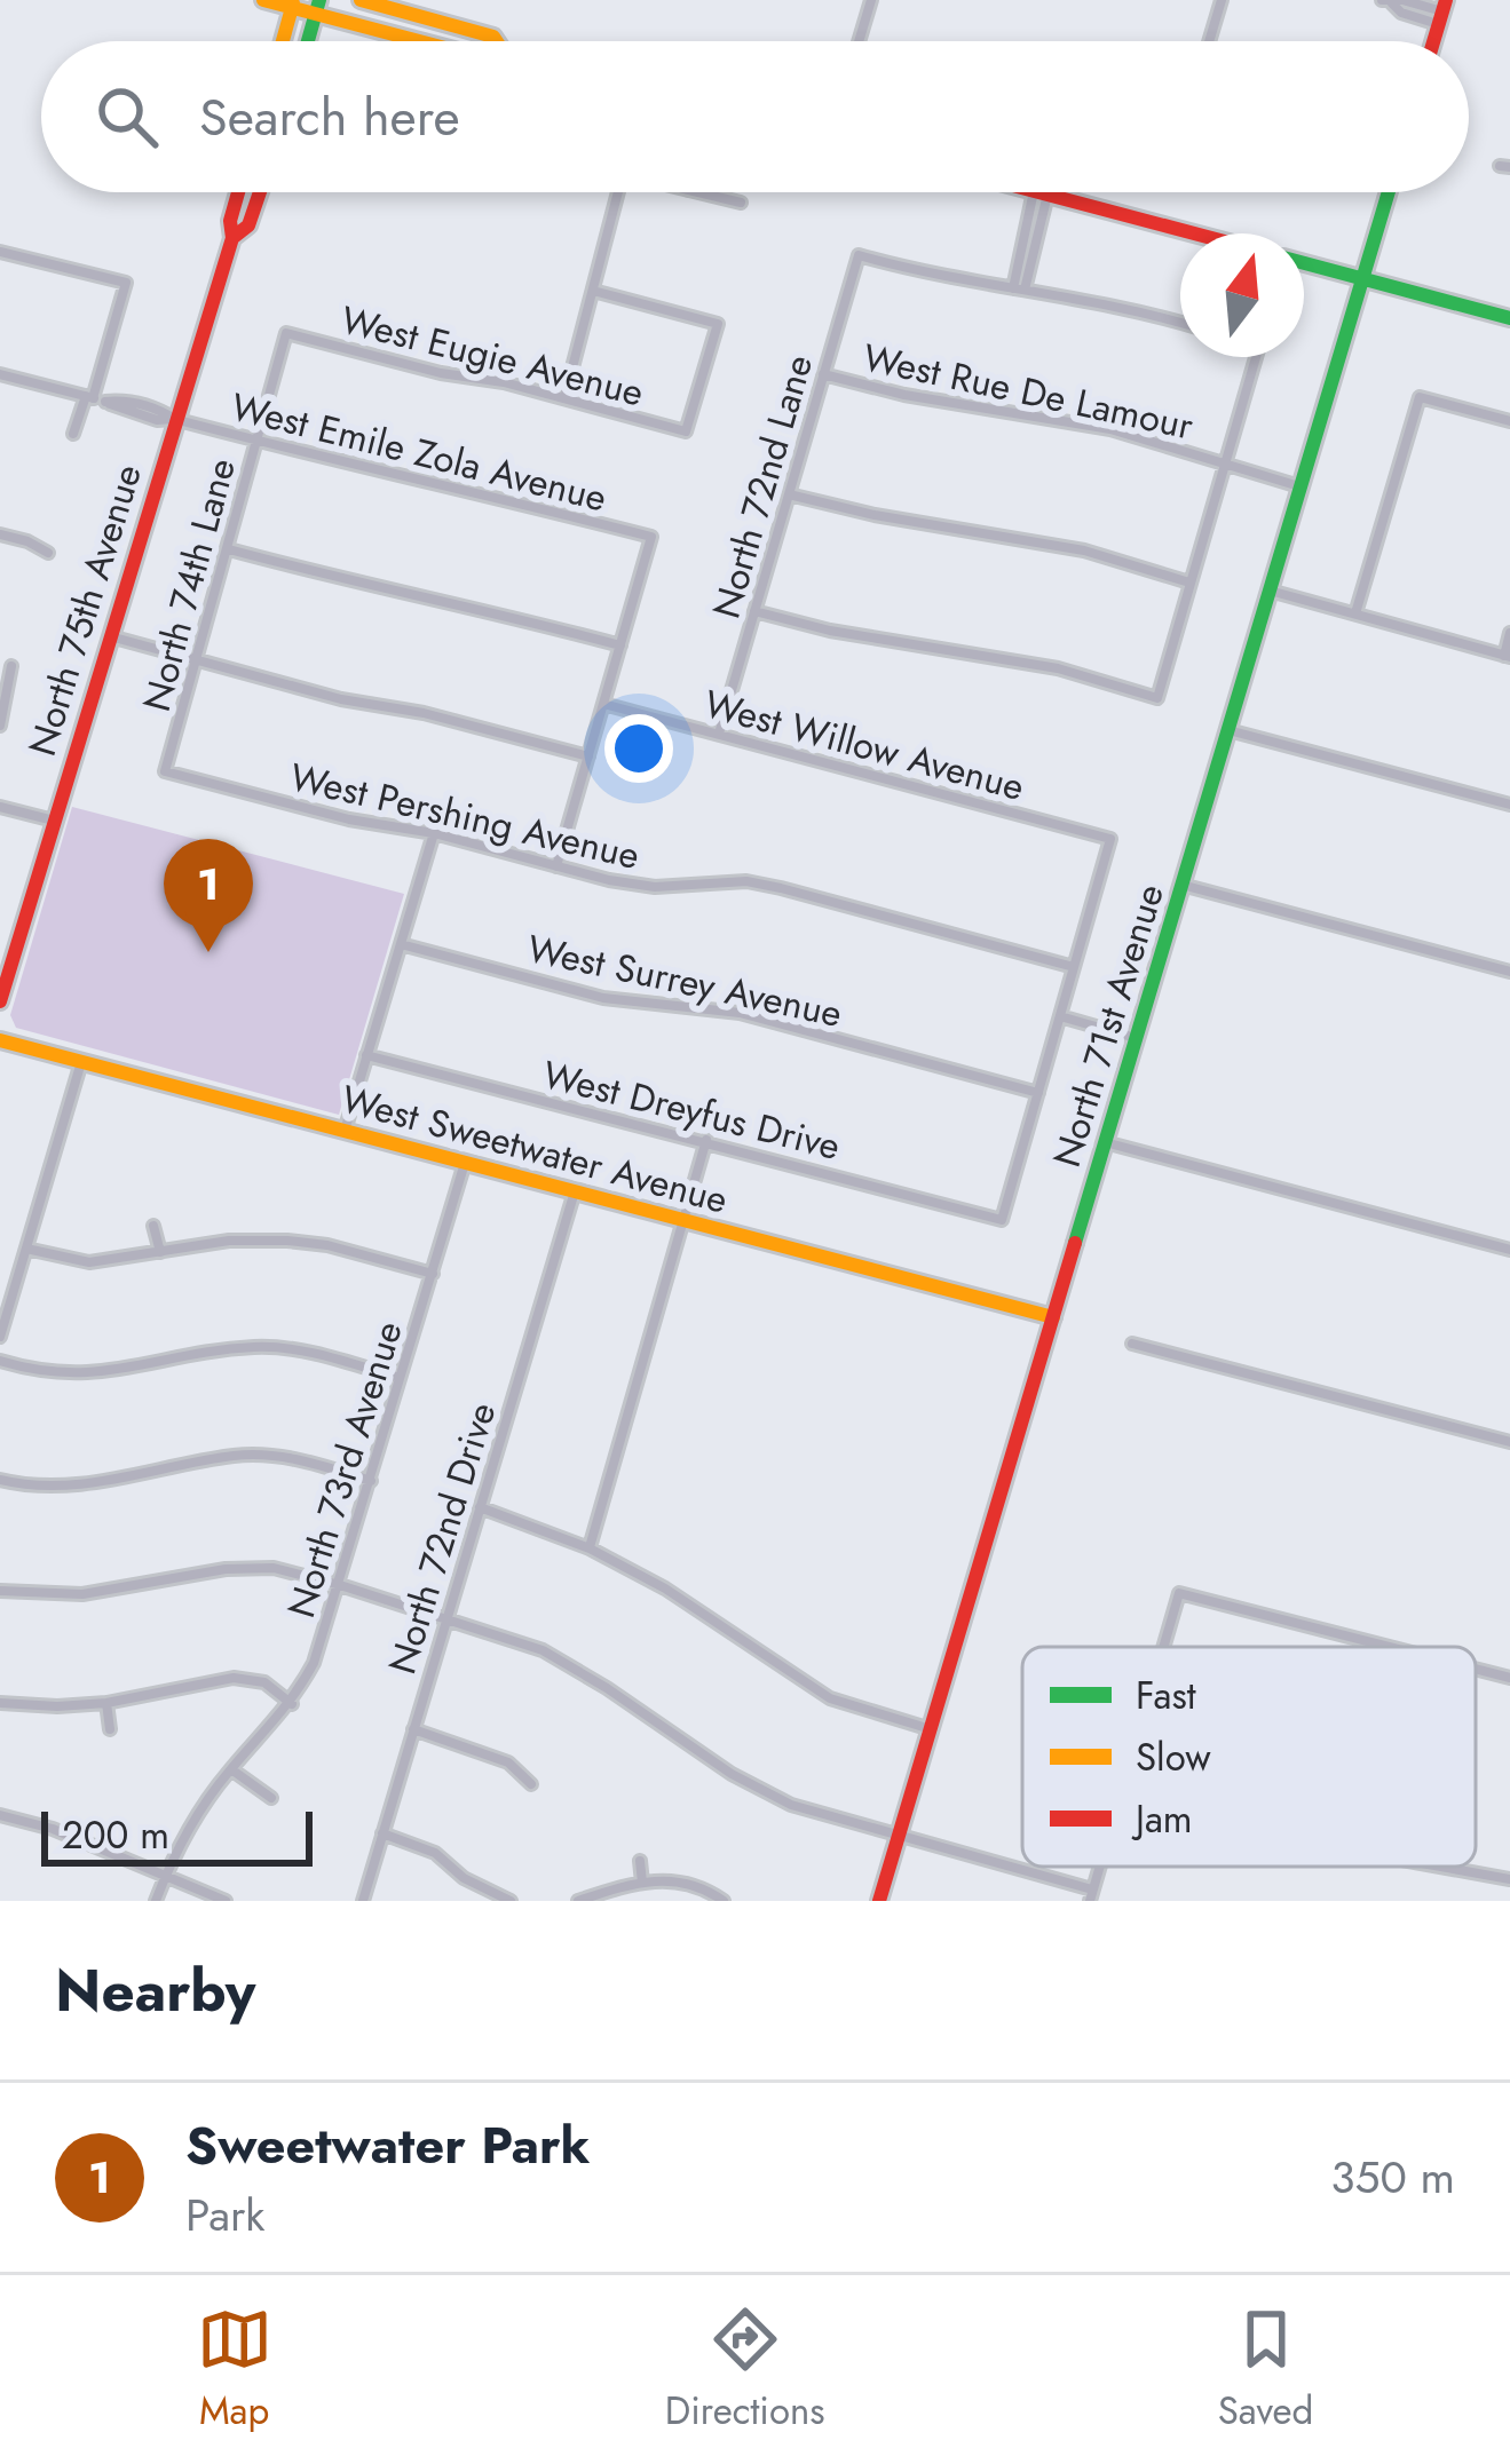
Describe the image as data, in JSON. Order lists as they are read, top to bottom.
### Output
{
  "streets": {
    "street": [
      "West Eugie Avenue",
      "West Rue De Lamour",
      "West Emile Zola Avenue",
      "North 72nd Lane",
      "North 74th Lane",
      "North 75th Avenue",
      "West Willow Avenue",
      "West Pershing Avenue",
      "West Surrey Avenue",
      "North 71st Avenue",
      "West Dreyfus Drive",
      "West Sweetwater Avenue",
      "North 73rd Avenue",
      "North 72nd Drive"
    ]
  },
  "crossings": [
    ["West Eugie Avenue", "North 74th Lane"],
    ["West Rue De Lamour", "North 72nd Lane"],
    ["West Rue De Lamour", "North 71st Avenue"],
    ["West Emile Zola Avenue", "North 74th Lane"],
    ["West Emile Zola Avenue", "North 75th Avenue"],
    ["North 72nd Lane", "West Willow Avenue"],
    ["North 74th Lane", "West Pershing Avenue"],
    ["West Willow Avenue", "West Pershing Avenue"],
    ["West Surrey Avenue", "West Dreyfus Drive"],
    ["North 71st Avenue", "West Sweetwater Avenue"],
    ["West Sweetwater Avenue", "North 73rd Avenue"],
    ["West Sweetwater Avenue", "North 72nd Drive"]
  ],
  "legend": ["Fast", "Slow", "Jam"],
  "scale_bar": "200 m",
  "north": "top",
  "page": {
    "search": "Search here",
    "pins": "1",
    "scale": "200 m",
    "heading": "Nearby",
    "list": [
      {
        "mark": "1",
        "name": "Sweetwater Park",
        "note": "Park",
        "value": "350 m"
      }
    ],
    "nav": ["Map", "Directions", "Saved"]
  }
}
